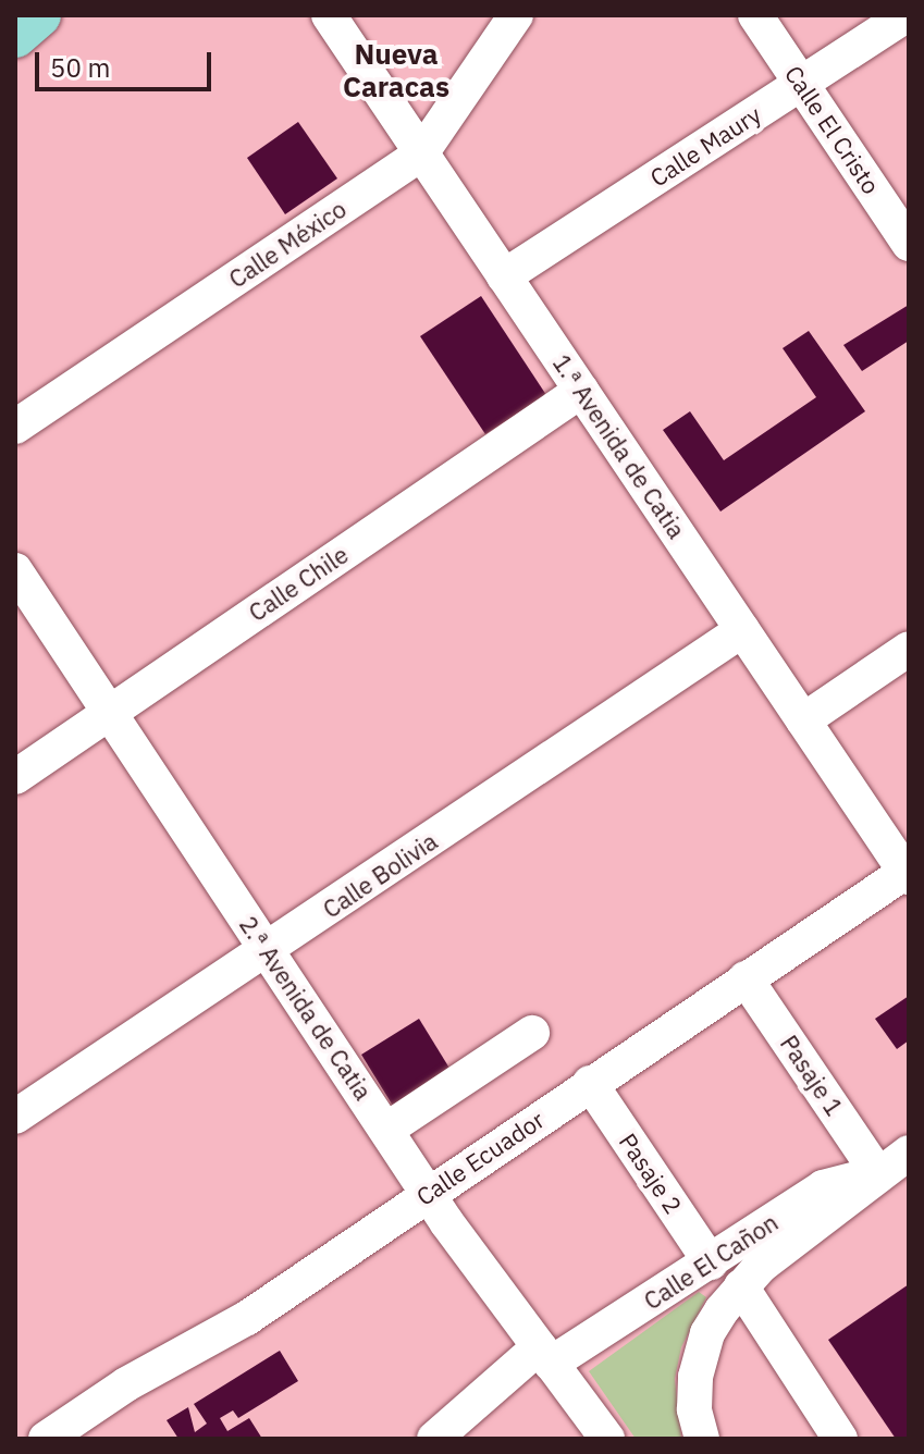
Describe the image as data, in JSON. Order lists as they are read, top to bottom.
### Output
{
  "streets": {
    "street": [
      "Calle El Cristo",
      "Calle Maury",
      "Calle México",
      "1.ª Avenida de Catia",
      "Calle Chile",
      "Calle Bolivia",
      "2.ª Avenida de Catia",
      "Pasaje 1",
      "Calle Ecuador",
      "Pasaje 2",
      "Calle El Cañon"
    ]
  },
  "crossings": [
    ["Calle El Cristo", "Calle Maury"],
    ["Calle Maury", "1.ª Avenida de Catia"],
    ["Calle México", "1.ª Avenida de Catia"],
    ["1.ª Avenida de Catia", "Calle Chile"],
    ["1.ª Avenida de Catia", "Calle Bolivia"],
    ["1.ª Avenida de Catia", "Calle Ecuador"],
    ["Calle Chile", "2.ª Avenida de Catia"],
    ["Calle Bolivia", "2.ª Avenida de Catia"],
    ["2.ª Avenida de Catia", "Calle Ecuador"],
    ["2.ª Avenida de Catia", "Calle El Cañon"],
    ["Pasaje 1", "Calle Ecuador"],
    ["Pasaje 1", "Calle El Cañon"],
    ["Calle Ecuador", "Pasaje 2"],
    ["Pasaje 2", "Calle El Cañon"]
  ],
  "districts": ["Nueva Caracas"],
  "scale_bar": "50 m"
}
